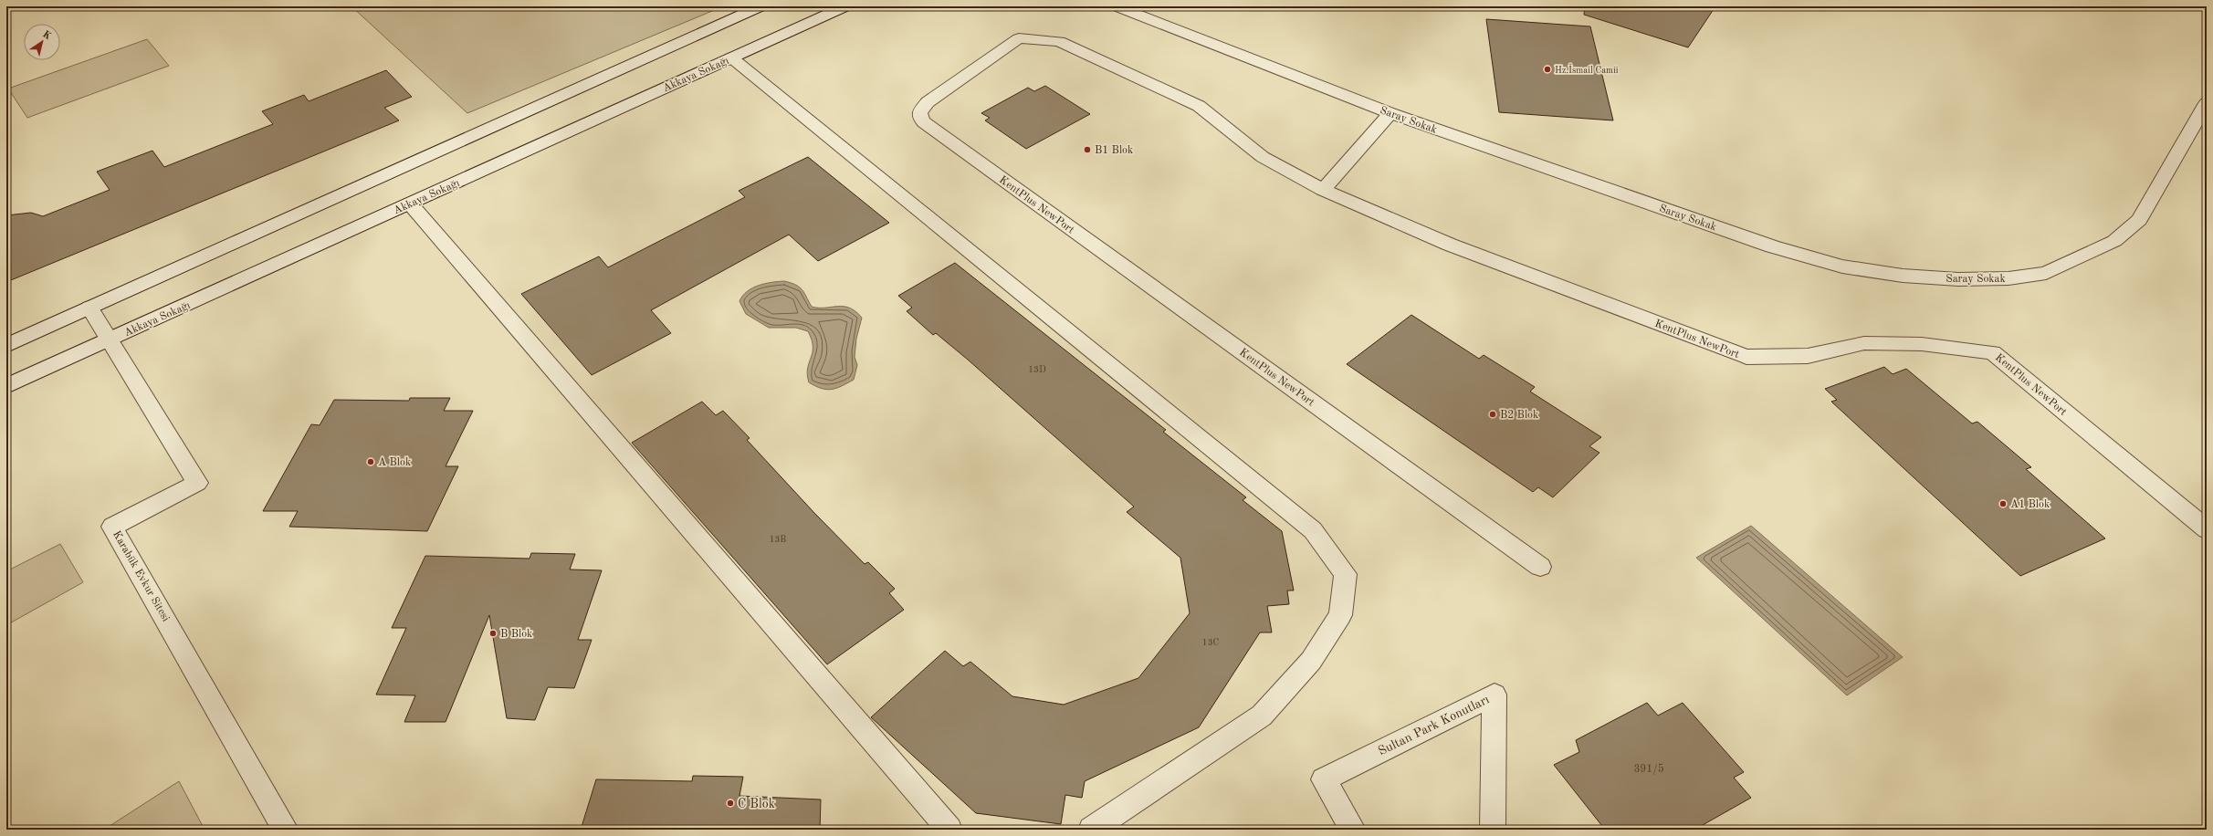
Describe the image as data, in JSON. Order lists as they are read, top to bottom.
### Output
{
  "streets": {
    "street": [
      "Akkaya Sokağı",
      "Saray Sokak",
      "KentPlus NewPort",
      "Karabük Evkur Sitesi",
      "Sultan Park Konutları"
    ]
  },
  "crossings": [
    ["Akkaya Sokağı", "Karabük Evkur Sitesi"]
  ],
  "places": [
    "Hz.İsmail Camii",
    "B1 Blok",
    "B2 Blok",
    "A Blok",
    "A1 Blok",
    "B Blok",
    "C Blok"
  ],
  "house_numbers": [
    "13D",
    "13B",
    "13C",
    "391/5"
  ],
  "north": "top right"
}
